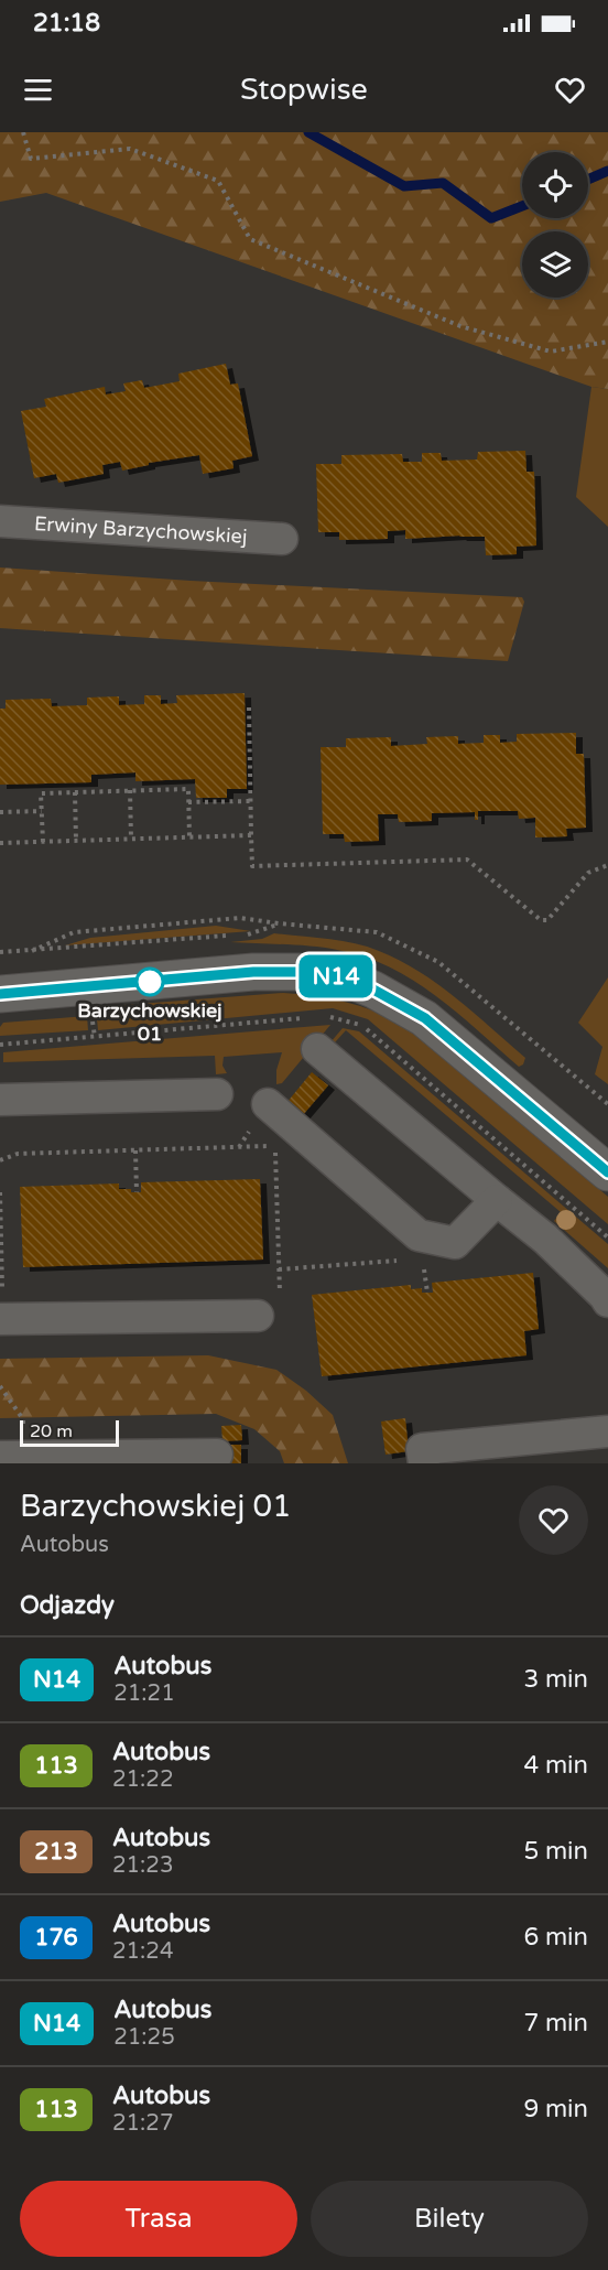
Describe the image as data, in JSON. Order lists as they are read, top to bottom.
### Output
{
  "streets": {
    "street": ["Erwiny Barzychowskiej"]
  },
  "places": ["Barzychowskiej 01"],
  "lines": ["bus line N14"],
  "scale_bar": "20 m",
  "page": {
    "status": "21:18",
    "header": "Stopwise",
    "on_map": "N14",
    "scale": "20 m",
    "heading": [
      ["Barzychowskiej 01", "Autobus"],
      "Odjazdy"
    ],
    "list": [
      {
        "mark": "N14",
        "name": "Autobus",
        "note": "21:21",
        "value": "3 min"
      },
      {
        "mark": "113",
        "name": "Autobus",
        "note": "21:22",
        "value": "4 min"
      },
      {
        "mark": "213",
        "name": "Autobus",
        "note": "21:23",
        "value": "5 min"
      },
      {
        "mark": "176",
        "name": "Autobus",
        "note": "21:24",
        "value": "6 min"
      },
      {
        "mark": "N14",
        "name": "Autobus",
        "note": "21:25",
        "value": "7 min"
      },
      {
        "mark": "113",
        "name": "Autobus",
        "note": "21:27",
        "value": "9 min"
      }
    ],
    "buttons": ["Trasa", "Bilety"]
  }
}
